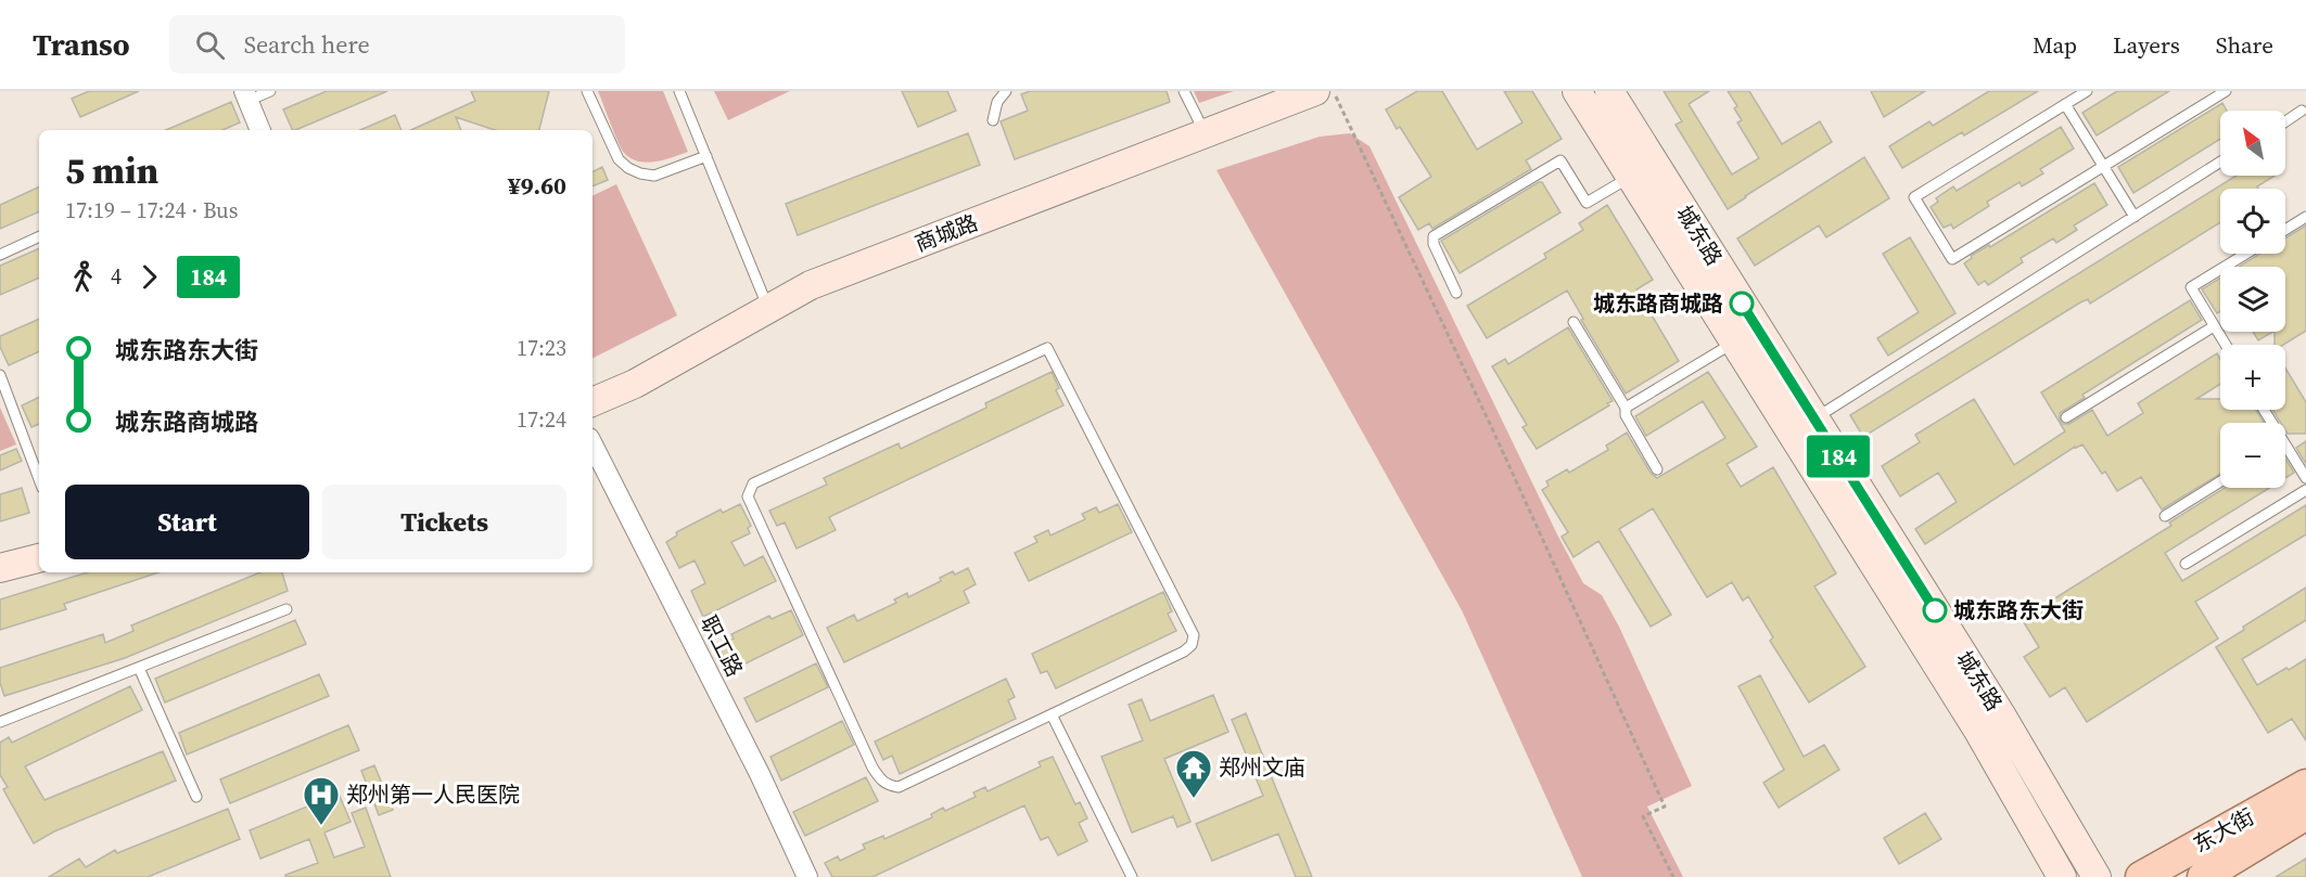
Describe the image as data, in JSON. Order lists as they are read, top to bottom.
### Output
{
  "streets": {
    "main road": ["商城路", "城东路", "东大街"],
    "street": ["职工路"]
  },
  "places": {
    "other": ["城东路商城路", "城东路东大街"],
    "temple": ["郑州文庙"],
    "hospital": ["郑州第一人民医院"]
  },
  "lines": ["bus line 184"],
  "north": "top left",
  "page": {
    "header": "Transo",
    "search": "Search here",
    "nav": ["Map", "Layers", "Share"],
    "on_map": "184",
    "map_buttons": ["+", "−"],
    "heading": ["5 min", "17:19 – 17:24 · Bus", "¥9.60"],
    "legs": ["4", "184"],
    "list": [
      {
        "name": "城东路东大街",
        "value": "17:23"
      },
      {
        "name": "城东路商城路",
        "value": "17:24"
      }
    ],
    "buttons": ["Start", "Tickets"]
  }
}
